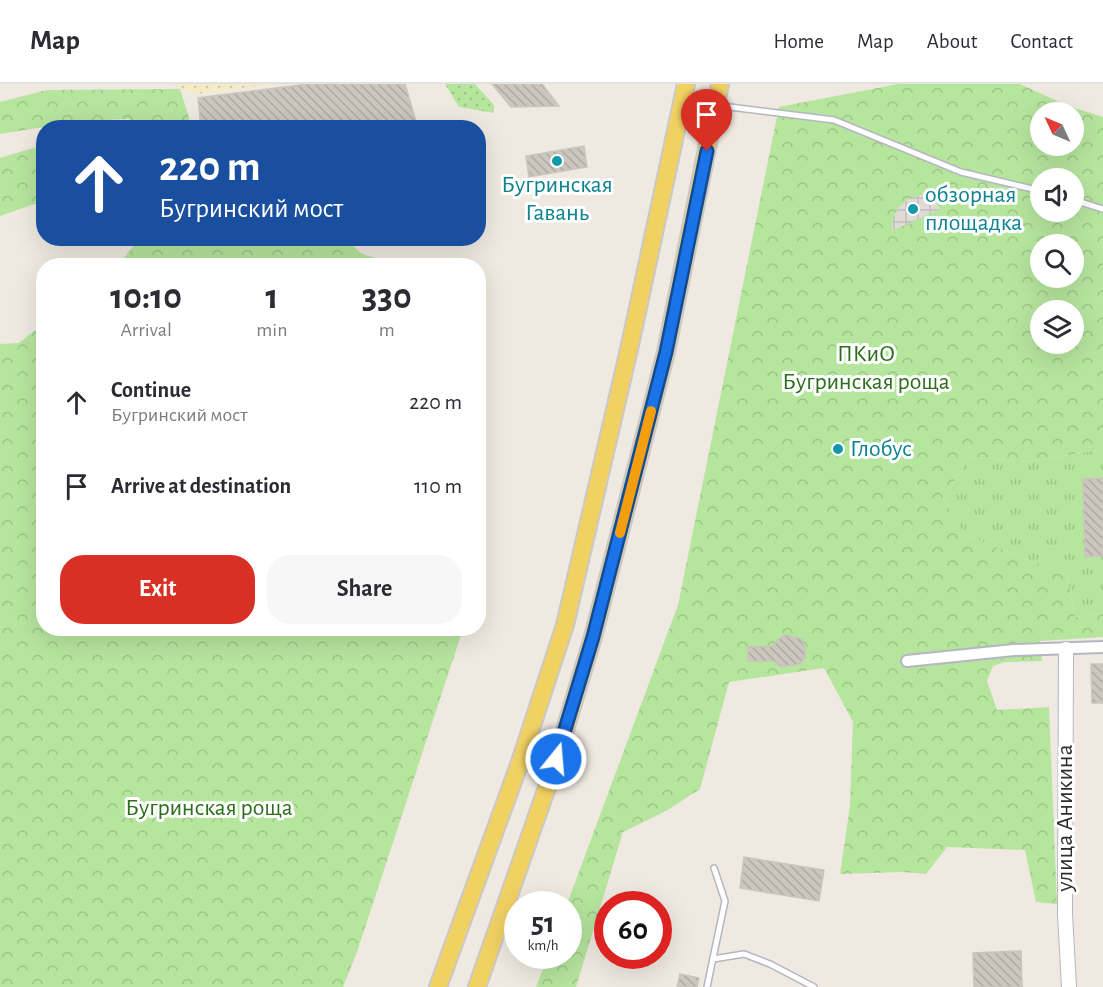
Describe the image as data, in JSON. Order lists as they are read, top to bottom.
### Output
{
  "streets": {
    "street": ["улица Аникина"]
  },
  "parks": ["ПКиО Бугринская роща", "Бугринская роща"],
  "places": ["Бугринская Гавань", "обзорная площадка", "Глобус"],
  "north": "top left",
  "page": {
    "header": "Map",
    "nav": [
      "Home",
      "Map",
      "About",
      "Contact"
    ],
    "turn": ["220 m", "Бугринский мост"],
    "eta": [
      "10:10",
      "Arrival",
      "1",
      "min",
      "330",
      "m"
    ],
    "list": [
      {
        "name": "Continue",
        "note": "Бугринский мост",
        "value": "220 m"
      },
      {
        "name": "Arrive at destination",
        "value": "110 m"
      }
    ],
    "buttons": ["Exit", "Share"],
    "speed": "51 km/h",
    "limit": "60"
  }
}
